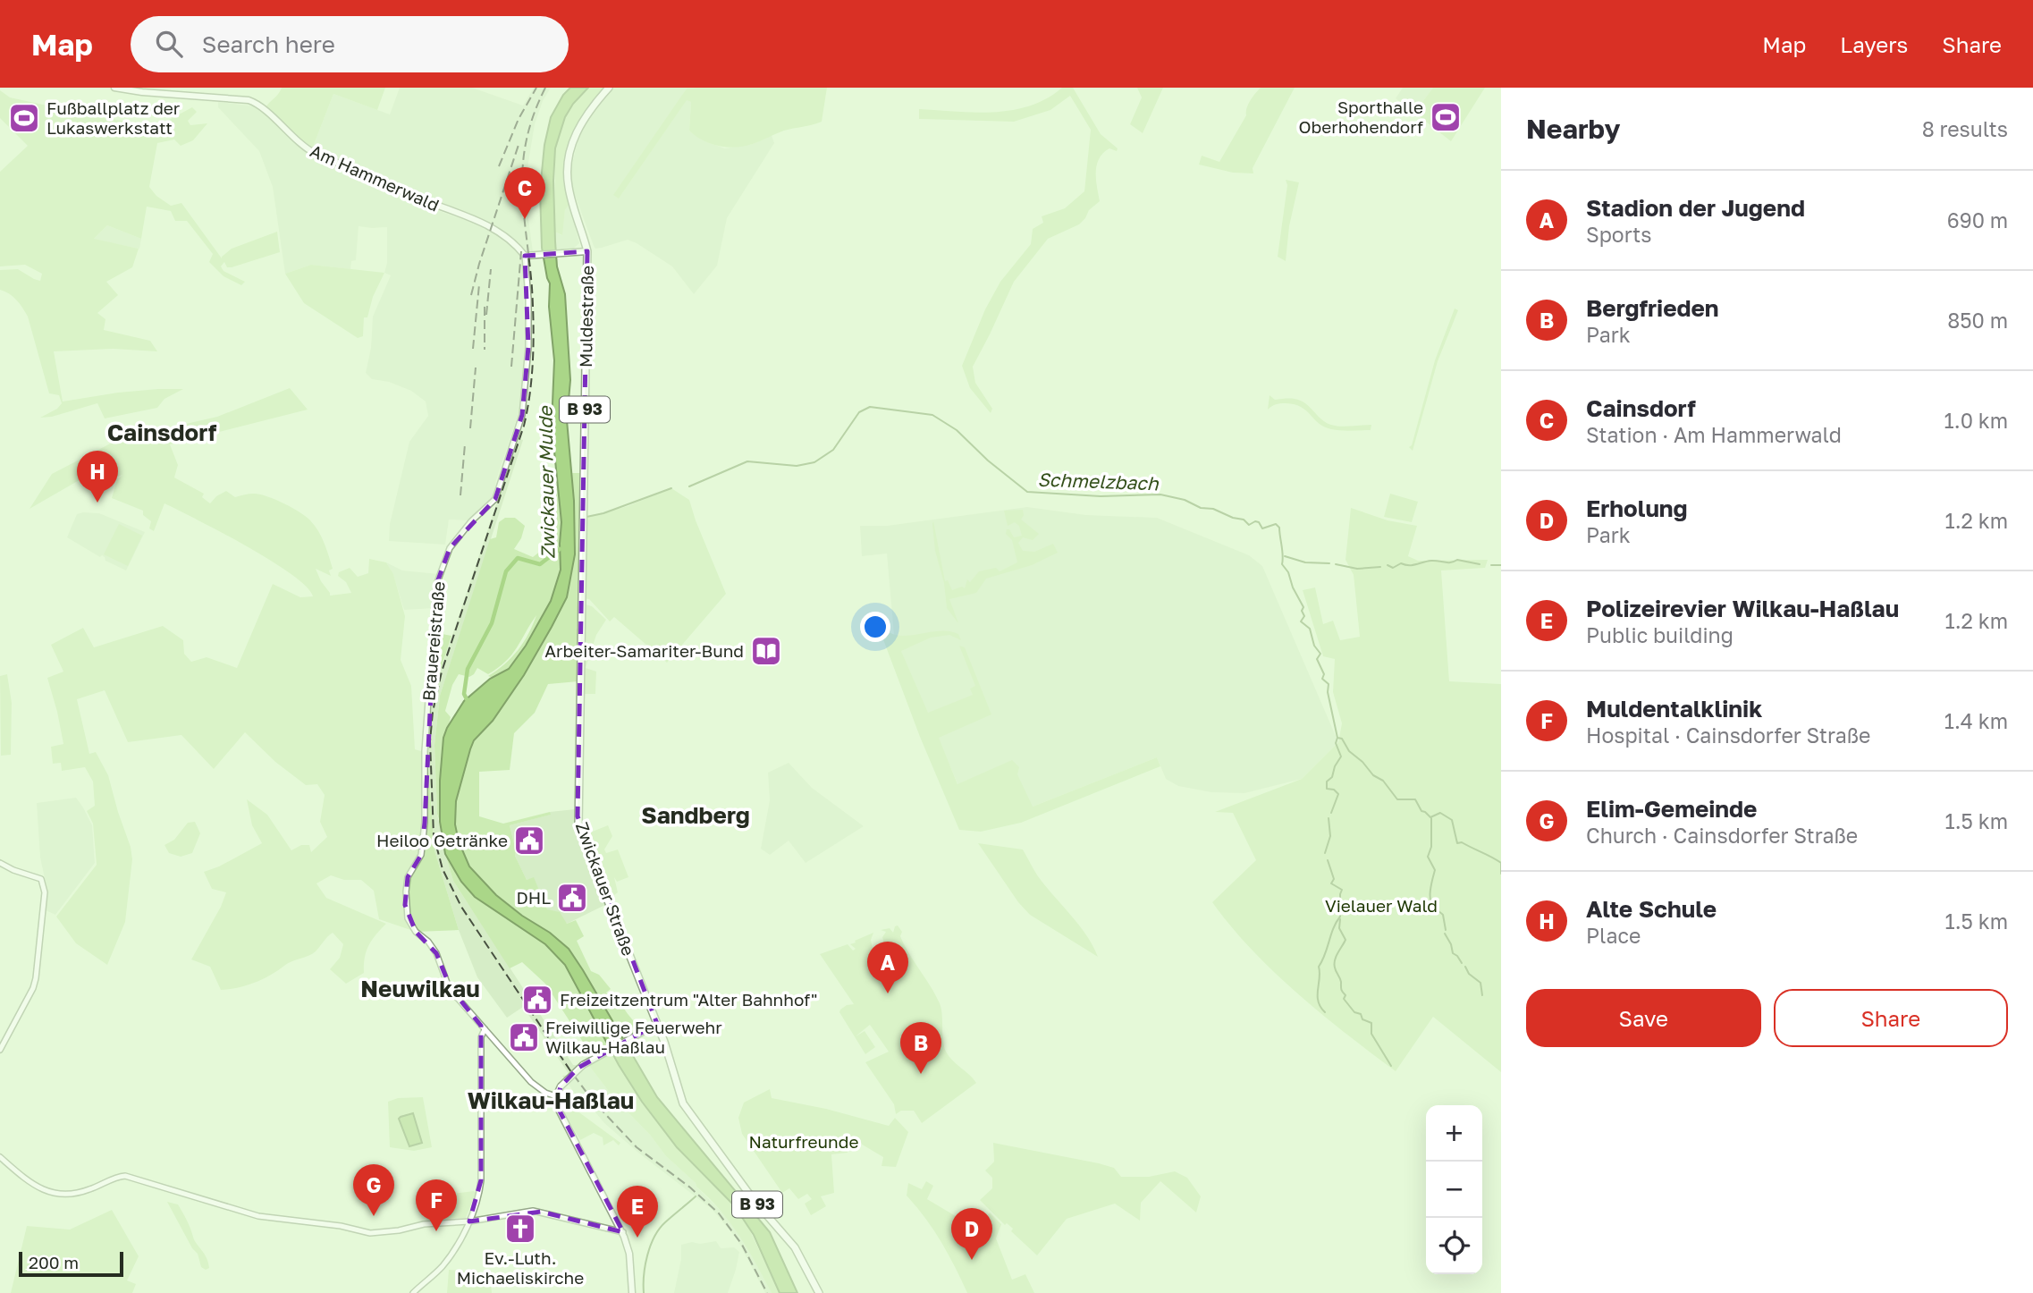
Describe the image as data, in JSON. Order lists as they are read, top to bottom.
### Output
{
  "streets": {
    "main road": [
      "Am Hammerwald",
      "Muldestraße",
      "B 93",
      "Zwickauer Straße"
    ],
    "street": ["Brauereistraße"]
  },
  "crossings": [
    ["Am Hammerwald", "Brauereistraße"],
    ["Muldestraße", "Zwickauer Straße"],
    ["B 93", "Zwickauer Straße"]
  ],
  "districts": [
    "Cainsdorf",
    "Sandberg",
    "Neuwilkau",
    "Wilkau-Haßlau"
  ],
  "water": ["Schmelzbach", "Zwickauer Mulde"],
  "parks": ["Vielauer Wald", "Naturfreunde"],
  "places": {
    "sports": ["Sporthalle Oberhohendorf", "Fußballplatz der Lukaswerkstatt"],
    "library": ["Arbeiter-Samariter-Bund"],
    "public building": [
      "Heiloo Getränke",
      "DHL",
      "Freizeitzentrum \"Alter Bahnhof\"",
      "Freiwillige Feuerwehr Wilkau-Haßlau"
    ],
    "church": ["Ev.-Luth. Michaeliskirche"]
  },
  "scale_bar": "200 m",
  "page": {
    "header": "Map",
    "search": "Search here",
    "nav": ["Map", "Layers", "Share"],
    "heading": ["Nearby", "8 results"],
    "pins": [
      "C",
      "H",
      "A",
      "B",
      "G",
      "F",
      "E",
      "D"
    ],
    "list": [
      {
        "mark": "A",
        "name": "Stadion der Jugend",
        "note": "Sports",
        "value": "690 m"
      },
      {
        "mark": "B",
        "name": "Bergfrieden",
        "note": "Park",
        "value": "850 m"
      },
      {
        "mark": "C",
        "name": "Cainsdorf",
        "note": "Station · Am Hammerwald",
        "value": "1.0 km"
      },
      {
        "mark": "D",
        "name": "Erholung",
        "note": "Park",
        "value": "1.2 km"
      },
      {
        "mark": "E",
        "name": "Polizeirevier Wilkau-Haßlau",
        "note": "Public building",
        "value": "1.2 km"
      },
      {
        "mark": "F",
        "name": "Muldentalklinik",
        "note": "Hospital · Cainsdorfer Straße",
        "value": "1.4 km"
      },
      {
        "mark": "G",
        "name": "Elim-Gemeinde",
        "note": "Church · Cainsdorfer Straße",
        "value": "1.5 km"
      },
      {
        "mark": "H",
        "name": "Alte Schule",
        "note": "Place",
        "value": "1.5 km"
      }
    ],
    "buttons": ["Save", "Share"],
    "map_buttons": ["+", "−"],
    "scale": "200 m"
  }
}
